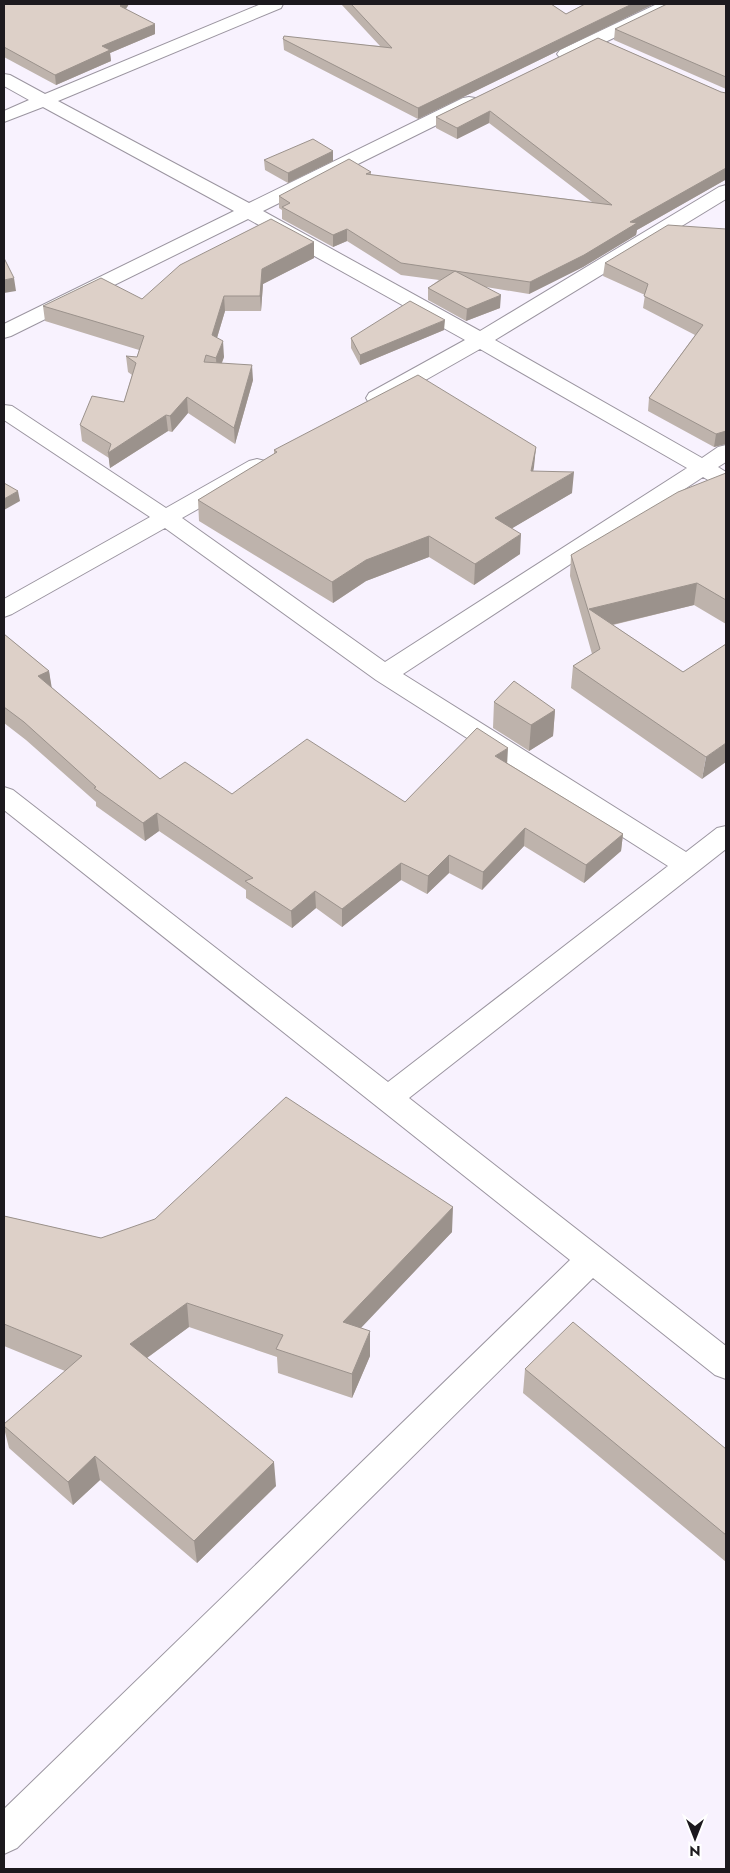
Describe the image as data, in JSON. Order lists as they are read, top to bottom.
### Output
{
  "north": "bottom"
}
